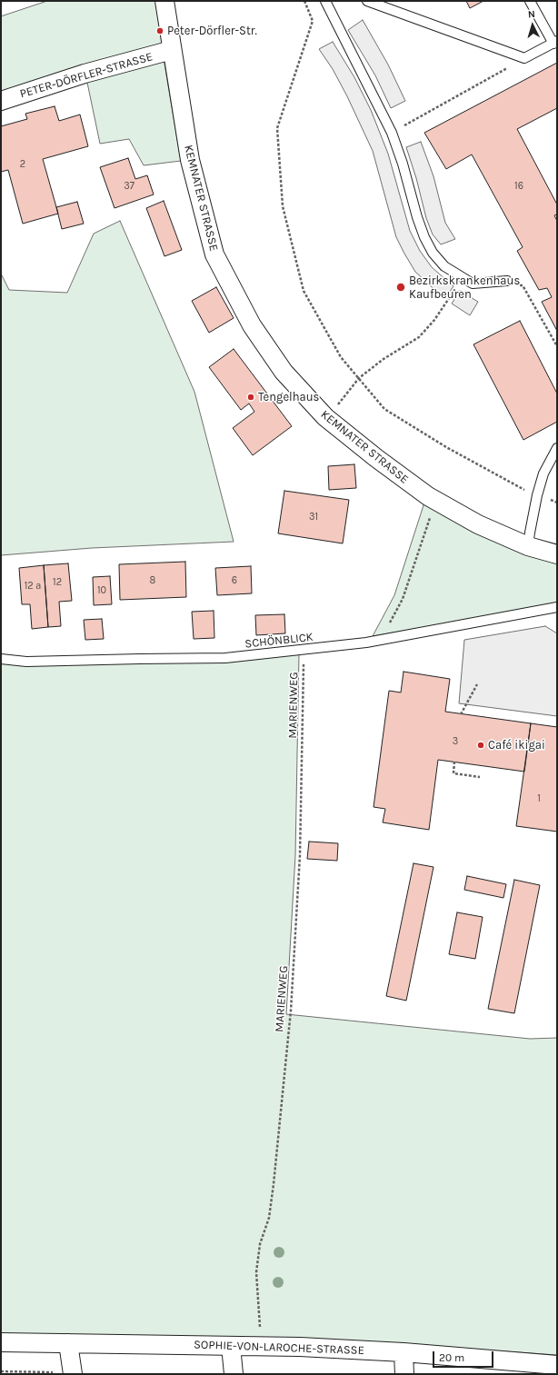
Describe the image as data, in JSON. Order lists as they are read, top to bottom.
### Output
{
  "streets": {
    "street": ["PETER-DÖRFLER-STRASSE", "KEMNATER STRASSE", "SOPHIE-VON-LAROCHE-STRASSE"],
    "lane": ["SCHÖNBLICK"],
    "path": ["MARIENWEG"]
  },
  "crossings": [
    ["PETER-DÖRFLER-STRASSE", "KEMNATER STRASSE"],
    ["SCHÖNBLICK", "MARIENWEG"],
    ["MARIENWEG", "SOPHIE-VON-LAROCHE-STRASSE"]
  ],
  "places": [
    "Peter-Dörfler-Str.",
    "Bezirkskrankenhaus Kaufbeuren",
    "Tengelhaus",
    "Café ikigai"
  ],
  "house_numbers": [
    "2",
    "37",
    "16",
    "31",
    "8",
    "6",
    "12",
    "12 a",
    "10",
    "3",
    "1"
  ],
  "scale_bar": "20 m",
  "north": "top"
}
